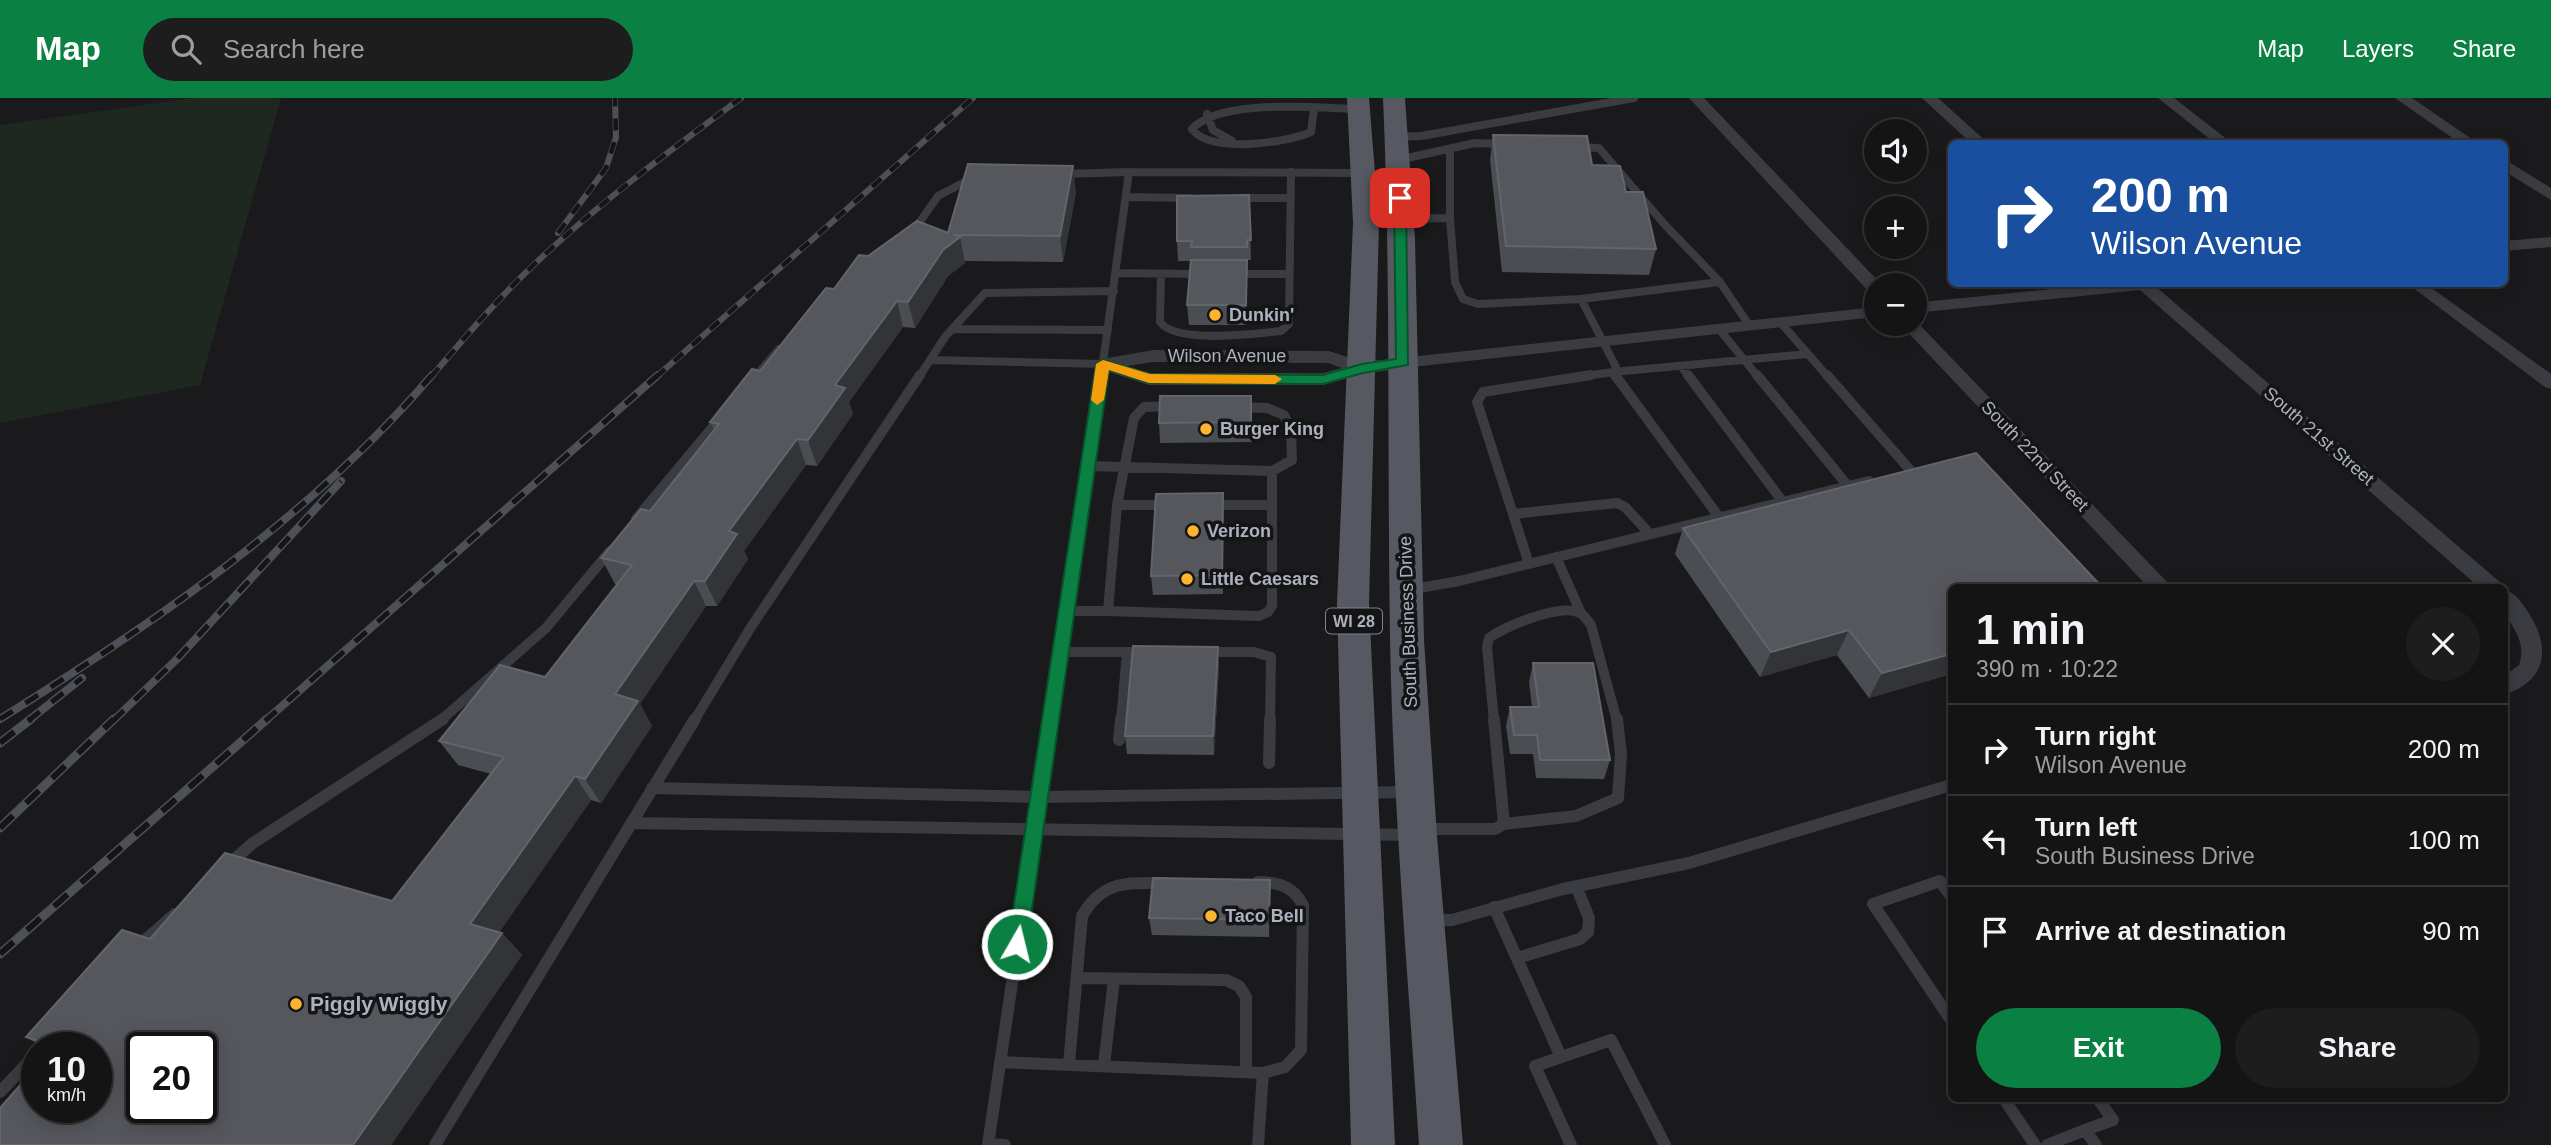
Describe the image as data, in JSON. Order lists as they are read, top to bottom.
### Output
{
  "streets": {
    "main road": ["WI 28", "South Business Drive"],
    "street": ["Wilson Avenue", "South 21st Street", "South 22nd Street"]
  },
  "crossings": [
    ["Wilson Avenue", "WI 28"],
    ["Wilson Avenue", "South Business Drive"]
  ],
  "places": [
    "Dunkin'",
    "Burger King",
    "Verizon",
    "Little Caesars",
    "Taco Bell",
    "Piggly Wiggly"
  ],
  "page": {
    "header": "Map",
    "search": "Search here",
    "nav": ["Map", "Layers", "Share"],
    "map_buttons": ["+", "−"],
    "turn": ["200 m", "Wilson Avenue"],
    "heading": ["1 min", "390 m · 10:22"],
    "list": [
      {
        "name": "Turn right",
        "note": "Wilson Avenue",
        "value": "200 m"
      },
      {
        "name": "Turn left",
        "note": "South Business Drive",
        "value": "100 m"
      },
      {
        "name": "Arrive at destination",
        "value": "90 m"
      }
    ],
    "buttons": ["Exit", "Share"],
    "speed": "10 km/h",
    "limit": "20"
  }
}
